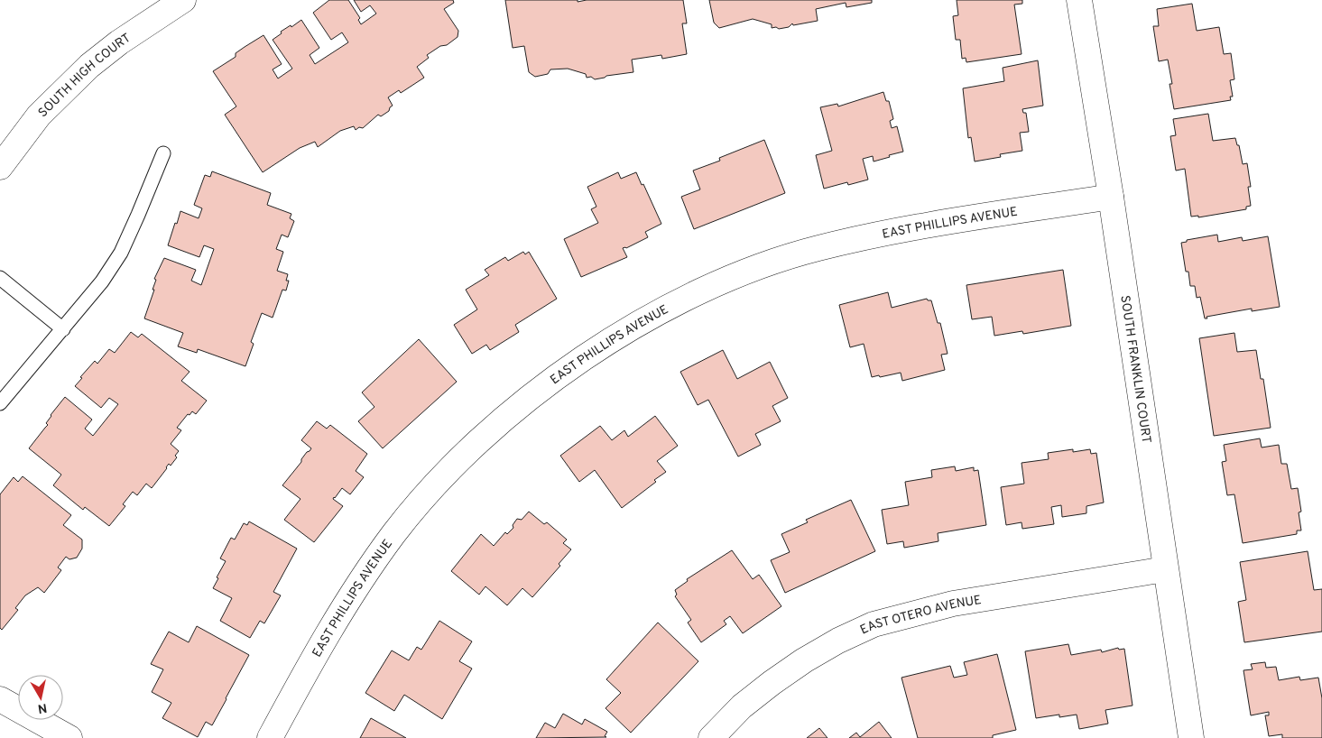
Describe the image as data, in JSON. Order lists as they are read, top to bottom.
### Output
{
  "streets": {
    "street": [
      "SOUTH HIGH COURT",
      "EAST PHILLIPS AVENUE",
      "SOUTH FRANKLIN COURT",
      "EAST OTERO AVENUE"
    ]
  },
  "crossings": [
    ["EAST PHILLIPS AVENUE", "SOUTH FRANKLIN COURT"],
    ["SOUTH FRANKLIN COURT", "EAST OTERO AVENUE"]
  ],
  "north": "bottom"
}
